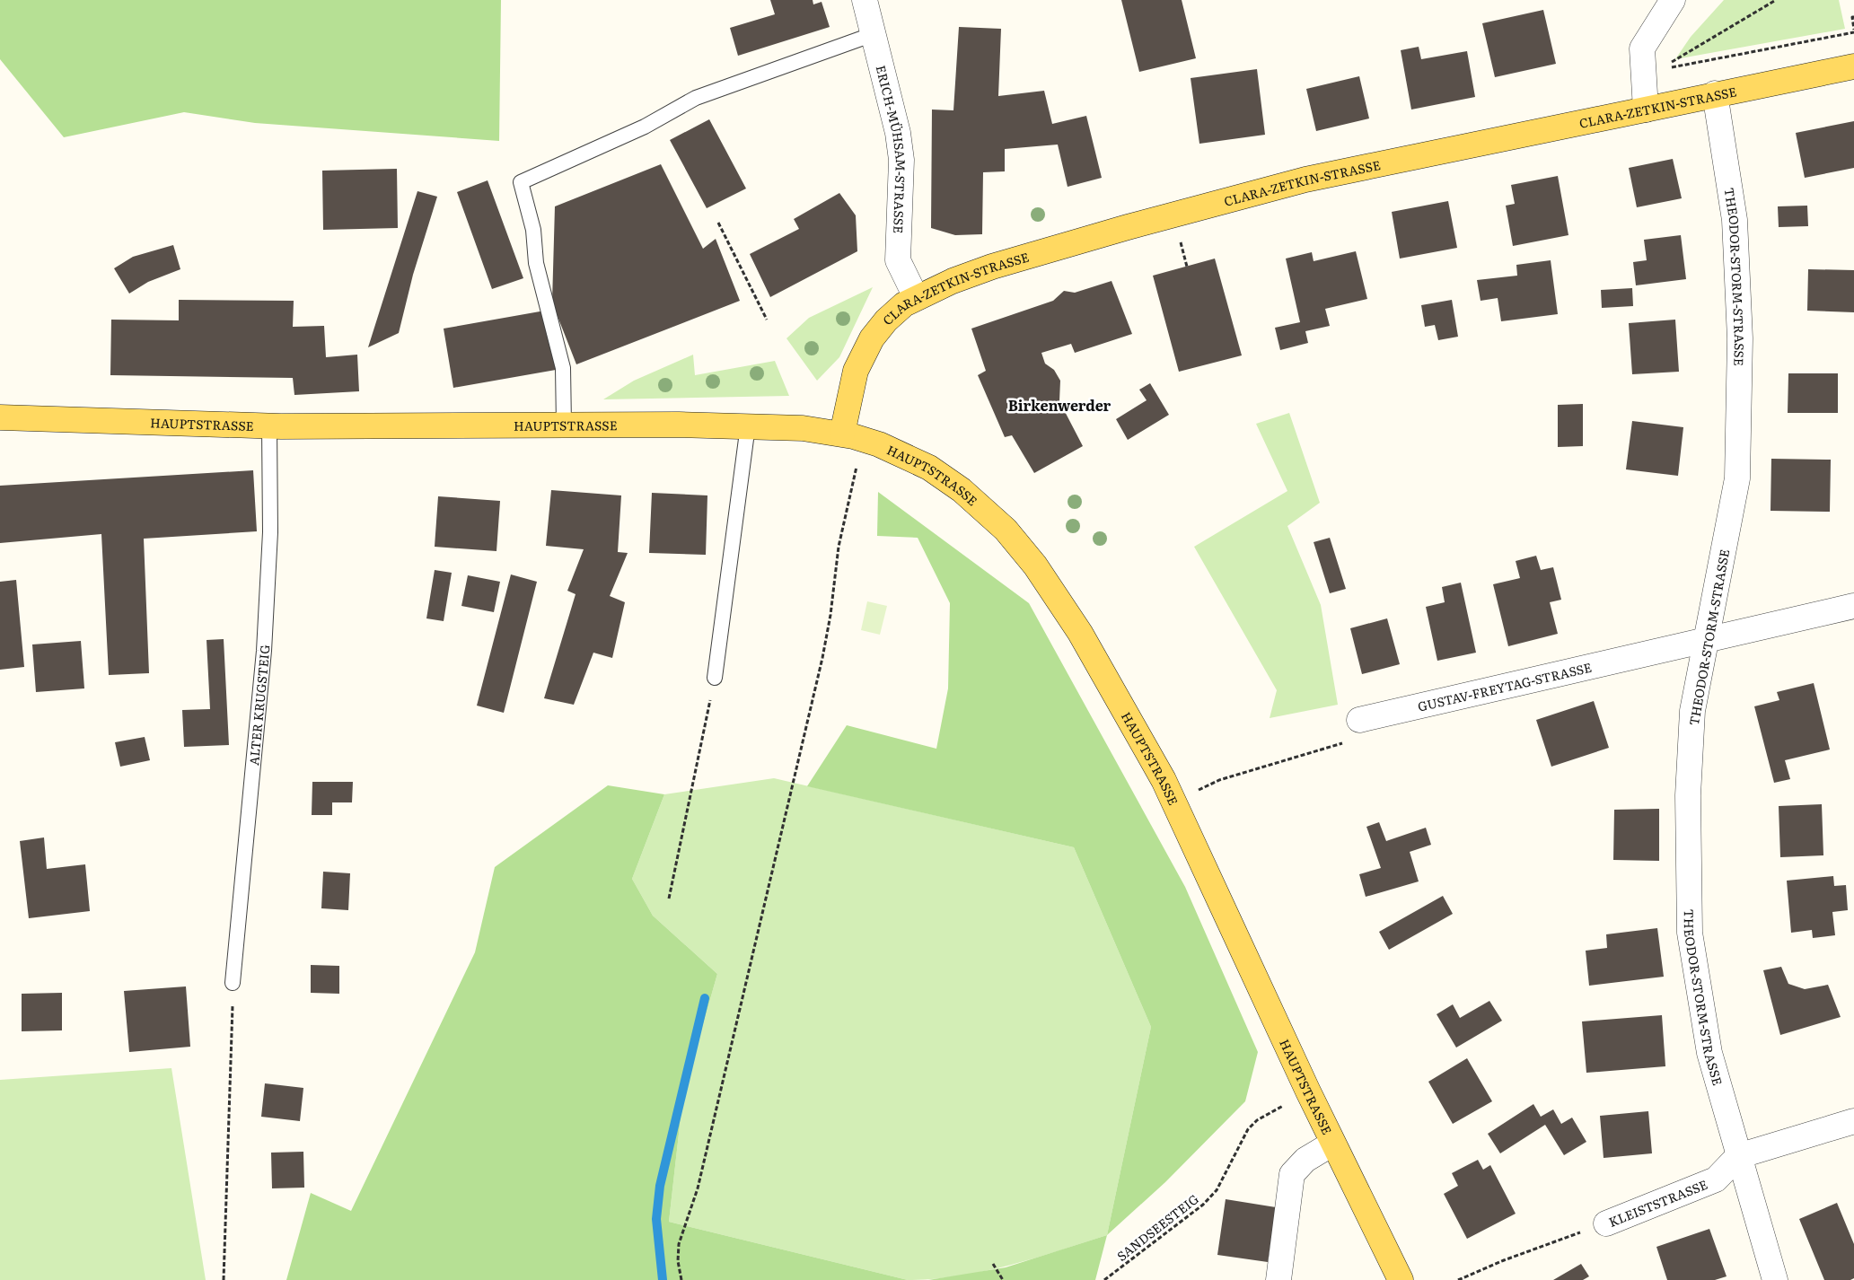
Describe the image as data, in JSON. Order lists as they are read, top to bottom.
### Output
{
  "streets": {
    "main road": ["CLARA-ZETKIN-STRASSE", "HAUPTSTRASSE"],
    "street": [
      "ERICH-MÜHSAM-STRASSE",
      "THEODOR-STORM-STRASSE",
      "GUSTAV-FREYTAG-STRASSE",
      "KLEISTSTRASSE"
    ],
    "lane": ["ALTER KRUGSTEIG"],
    "path": ["SANDSEESTEIG"]
  },
  "crossings": [
    ["CLARA-ZETKIN-STRASSE", "ERICH-MÜHSAM-STRASSE"],
    ["CLARA-ZETKIN-STRASSE", "THEODOR-STORM-STRASSE"],
    ["CLARA-ZETKIN-STRASSE", "HAUPTSTRASSE"],
    ["THEODOR-STORM-STRASSE", "GUSTAV-FREYTAG-STRASSE"],
    ["THEODOR-STORM-STRASSE", "KLEISTSTRASSE"],
    ["HAUPTSTRASSE", "ALTER KRUGSTEIG"],
    ["HAUPTSTRASSE", "SANDSEESTEIG"]
  ],
  "districts": ["Birkenwerder"]
}
